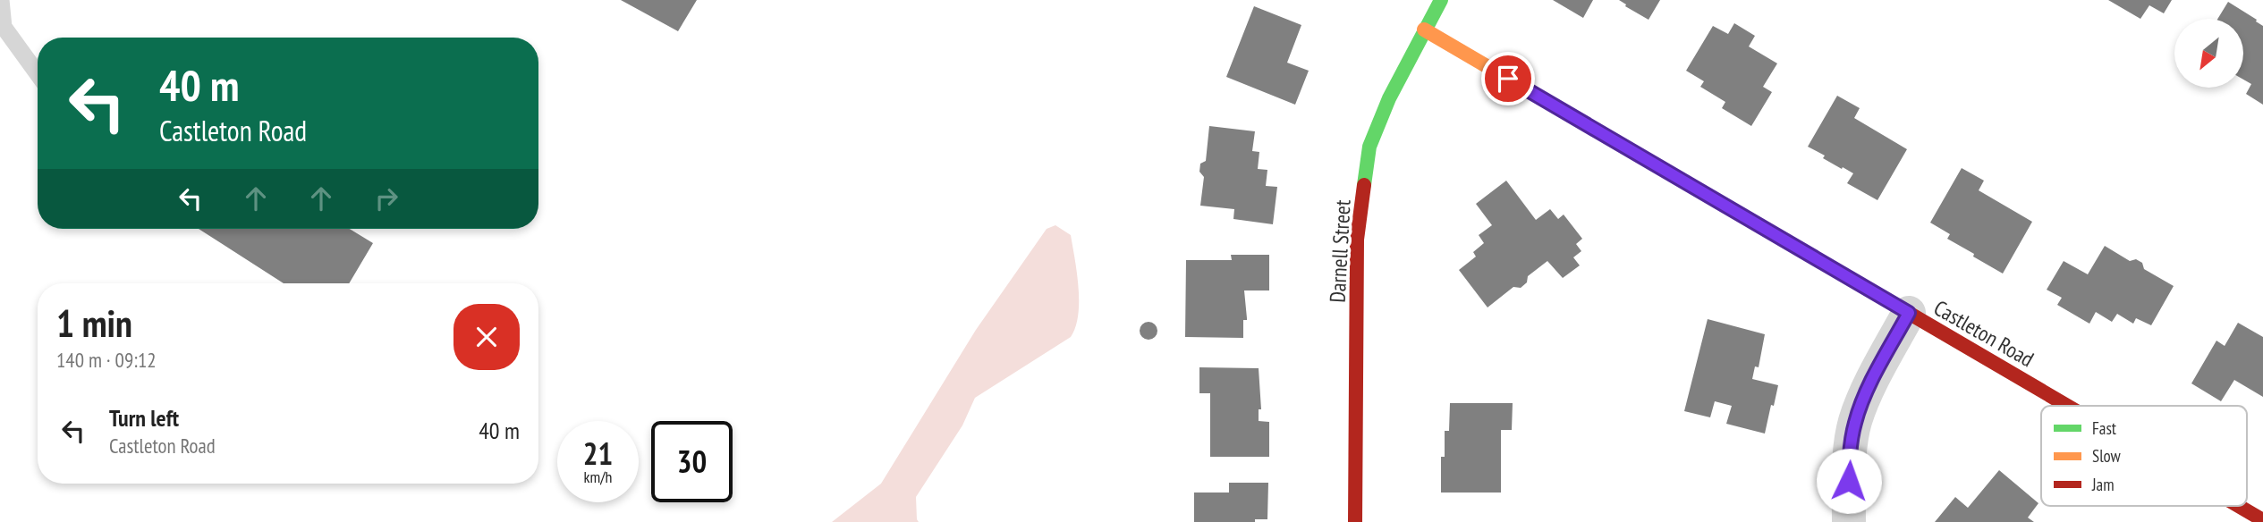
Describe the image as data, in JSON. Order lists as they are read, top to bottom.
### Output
{
  "streets": {
    "street": ["Darnell Street", "Castleton Road"]
  },
  "crossings": [
    ["Darnell Street", "Castleton Road"]
  ],
  "legend": ["Fast", "Slow", "Jam"],
  "north": "bottom left",
  "page": {
    "turn": ["40 m", "Castleton Road"],
    "heading": ["1 min", "140 m · 09:12"],
    "list": [
      {
        "name": "Turn left",
        "note": "Castleton Road",
        "value": "40 m"
      }
    ],
    "speed": "21 km/h",
    "limit": "30"
  }
}
